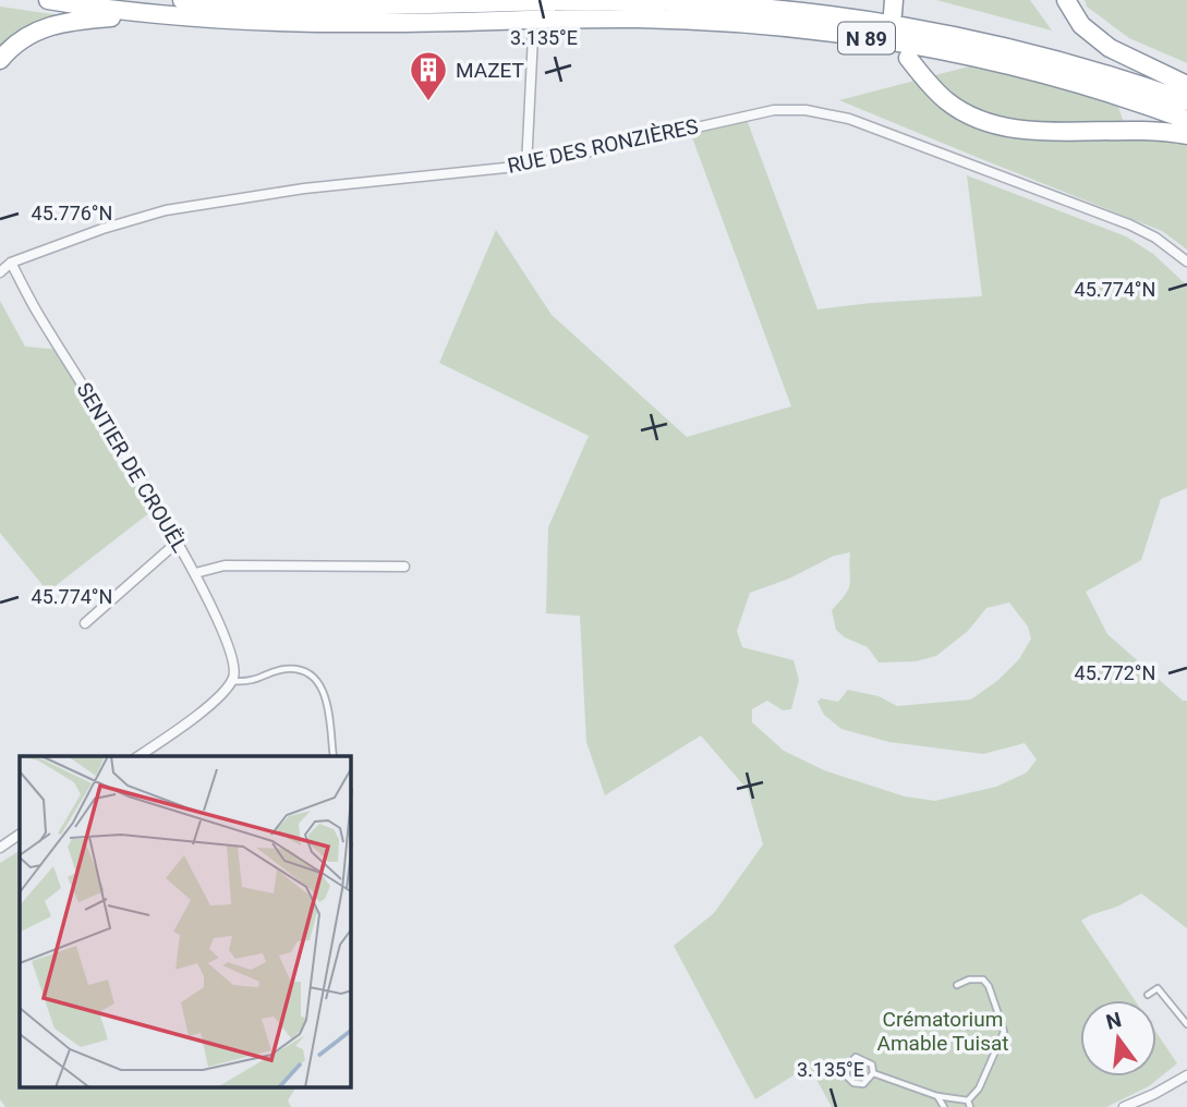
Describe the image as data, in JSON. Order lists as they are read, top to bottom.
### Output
{
  "streets": {
    "highway": ["N 89"],
    "street": ["RUE DES RONZIÈRES", "SENTIER DE CROUËL"]
  },
  "crossings": [
    ["RUE DES RONZIÈRES", "SENTIER DE CROUËL"]
  ],
  "parks": ["Crématorium Amable Tuisat"],
  "places": {
    "building": ["MAZET"]
  },
  "north": "top",
  "coordinates": [
    "3.135°E",
    "45.776°N",
    "45.774°N",
    "45.772°N"
  ]
}
